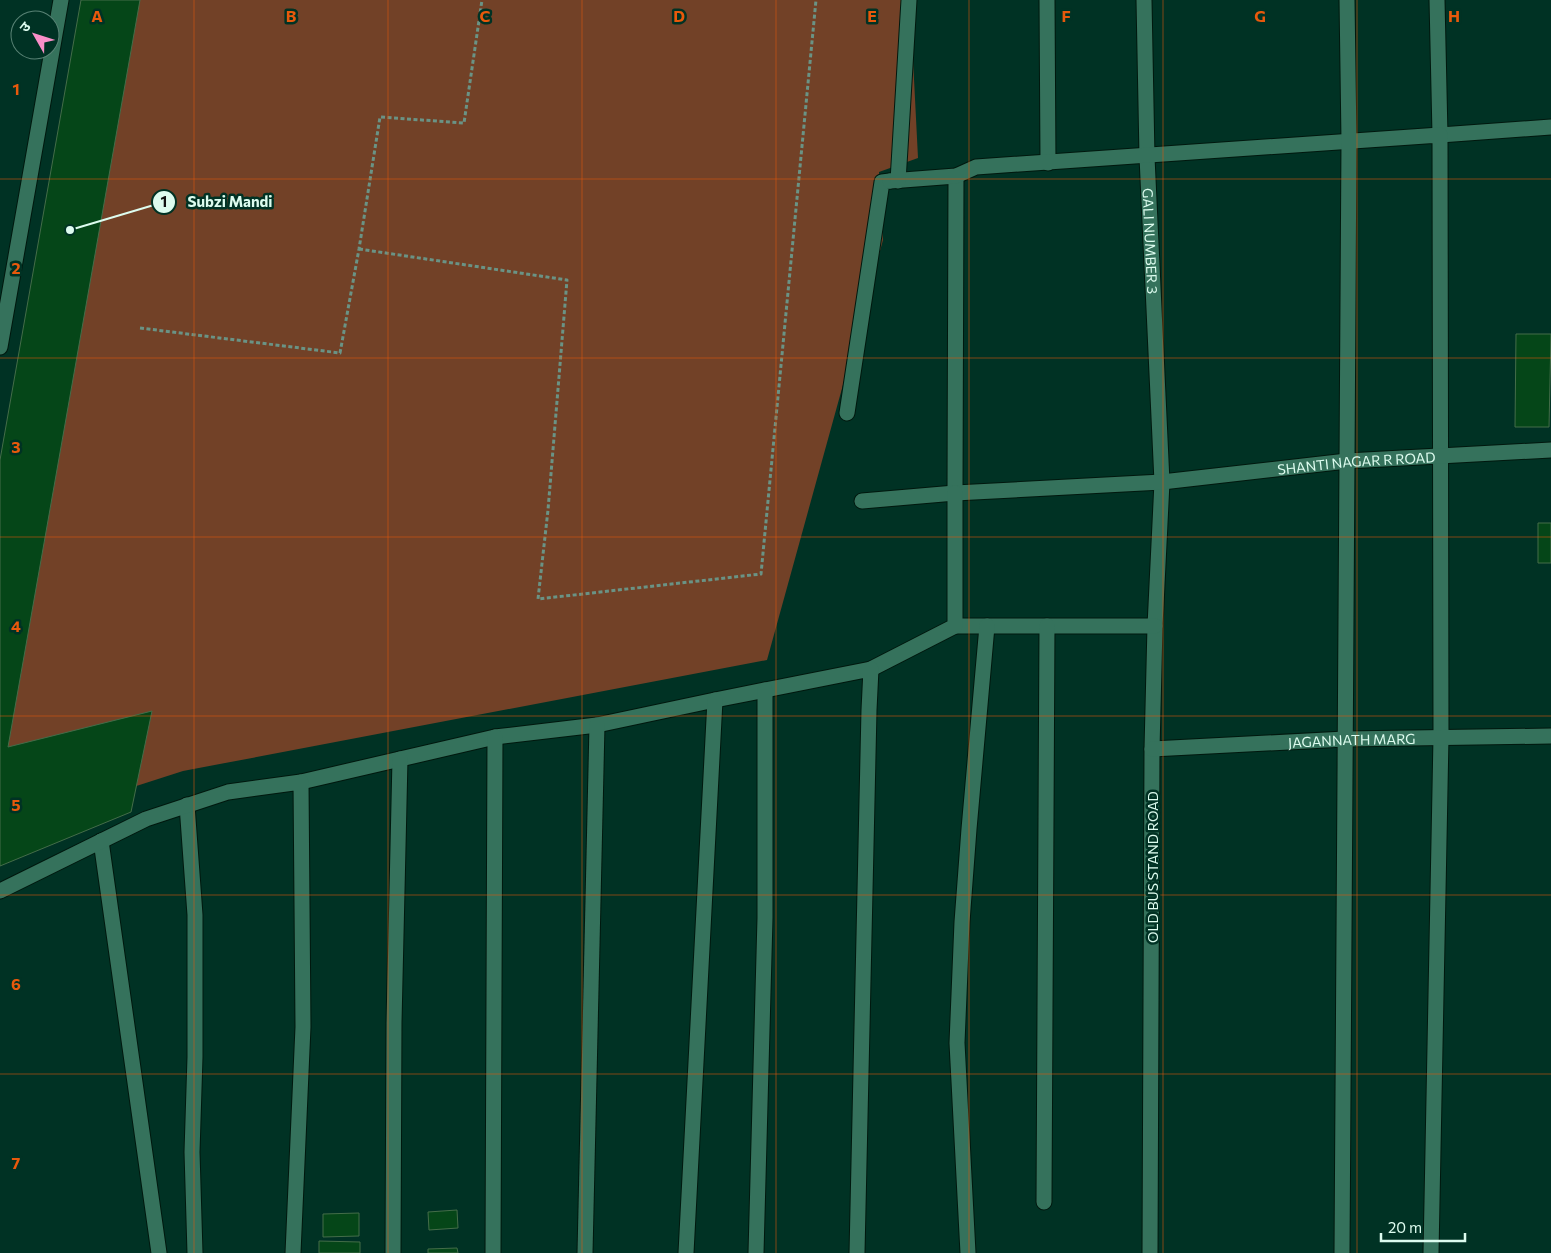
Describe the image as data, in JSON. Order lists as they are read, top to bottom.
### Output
{
  "streets": {
    "street": [
      "GALI NUMBER 3",
      "SHANTI NAGAR R ROAD",
      "JAGANNATH MARG",
      "OLD BUS STAND ROAD"
    ]
  },
  "crossings": [
    ["GALI NUMBER 3", "SHANTI NAGAR R ROAD"],
    ["GALI NUMBER 3", "OLD BUS STAND ROAD"],
    ["SHANTI NAGAR R ROAD", "OLD BUS STAND ROAD"],
    ["JAGANNATH MARG", "OLD BUS STAND ROAD"]
  ],
  "places": ["Subzi Mandi"],
  "scale_bar": "20 m",
  "north": "top left",
  "grid": {
    "columns": [
      "A",
      "B",
      "C",
      "D",
      "E",
      "F",
      "G",
      "H"
    ],
    "rows": [
      "1",
      "2",
      "3",
      "4",
      "5",
      "6",
      "7"
    ]
  }
}
